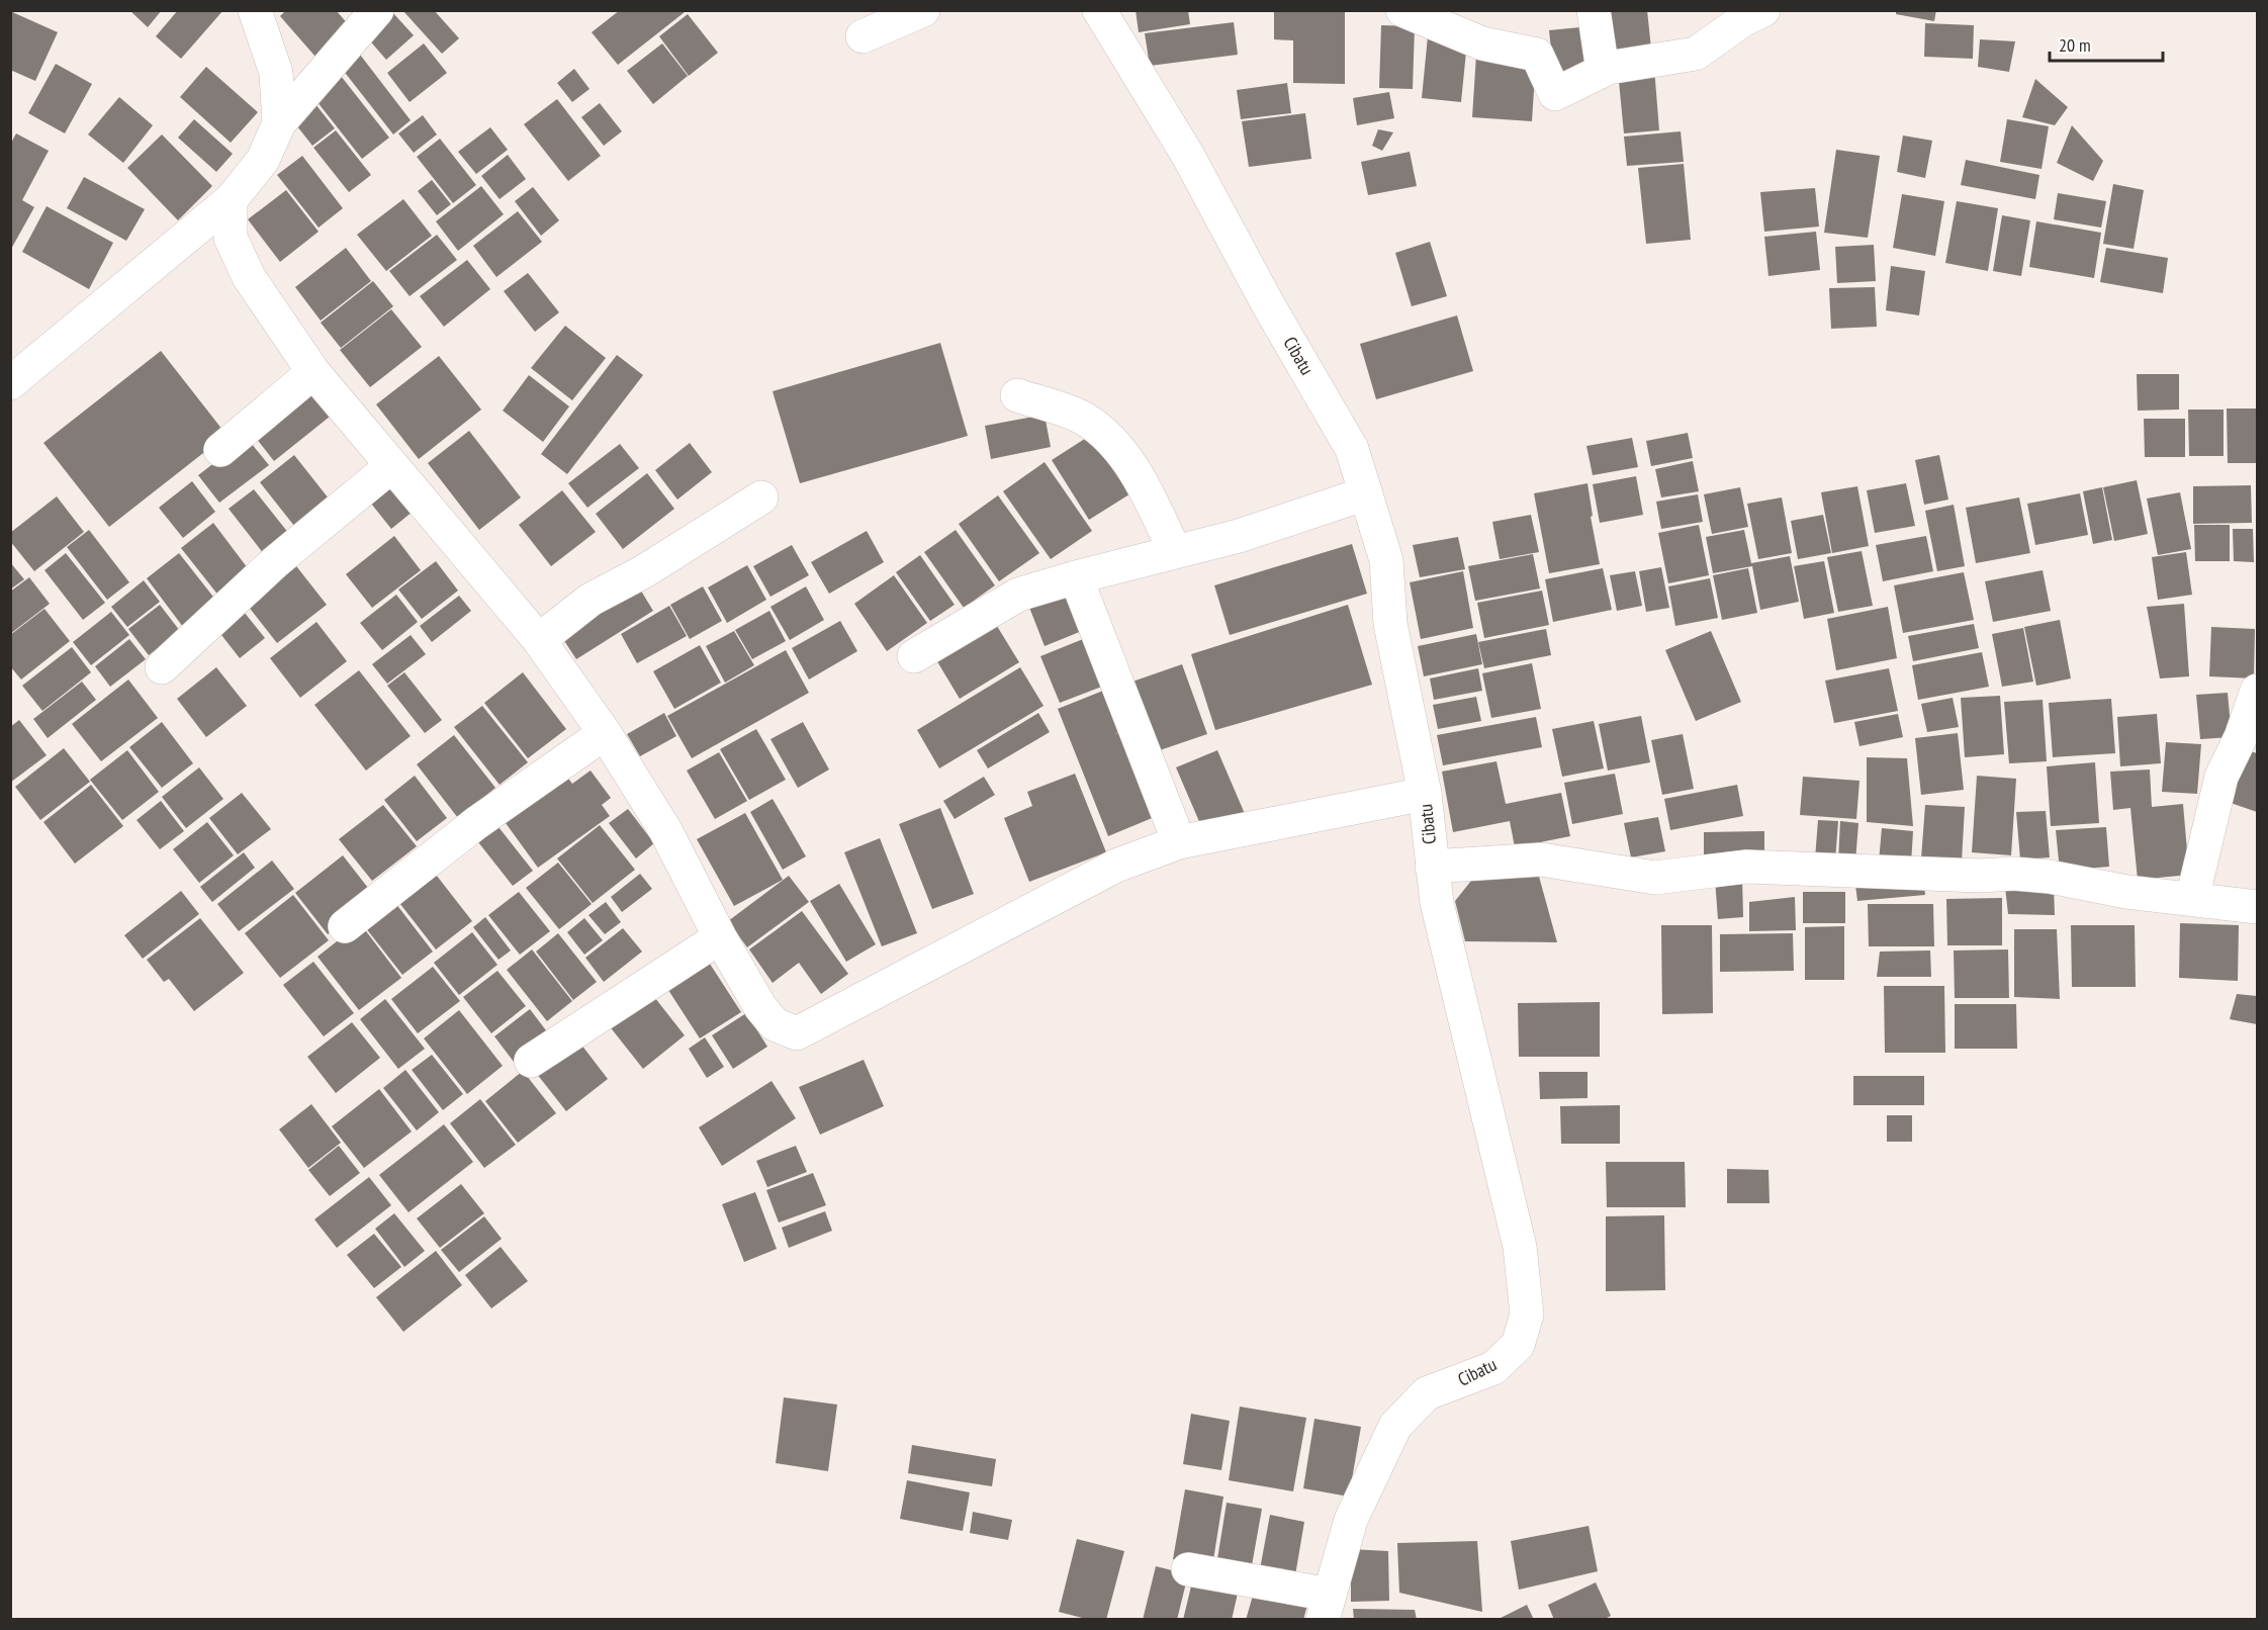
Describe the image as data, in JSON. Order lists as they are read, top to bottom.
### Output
{
  "streets": {
    "street": ["Cibatu"]
  },
  "scale_bar": "20 m"
}
